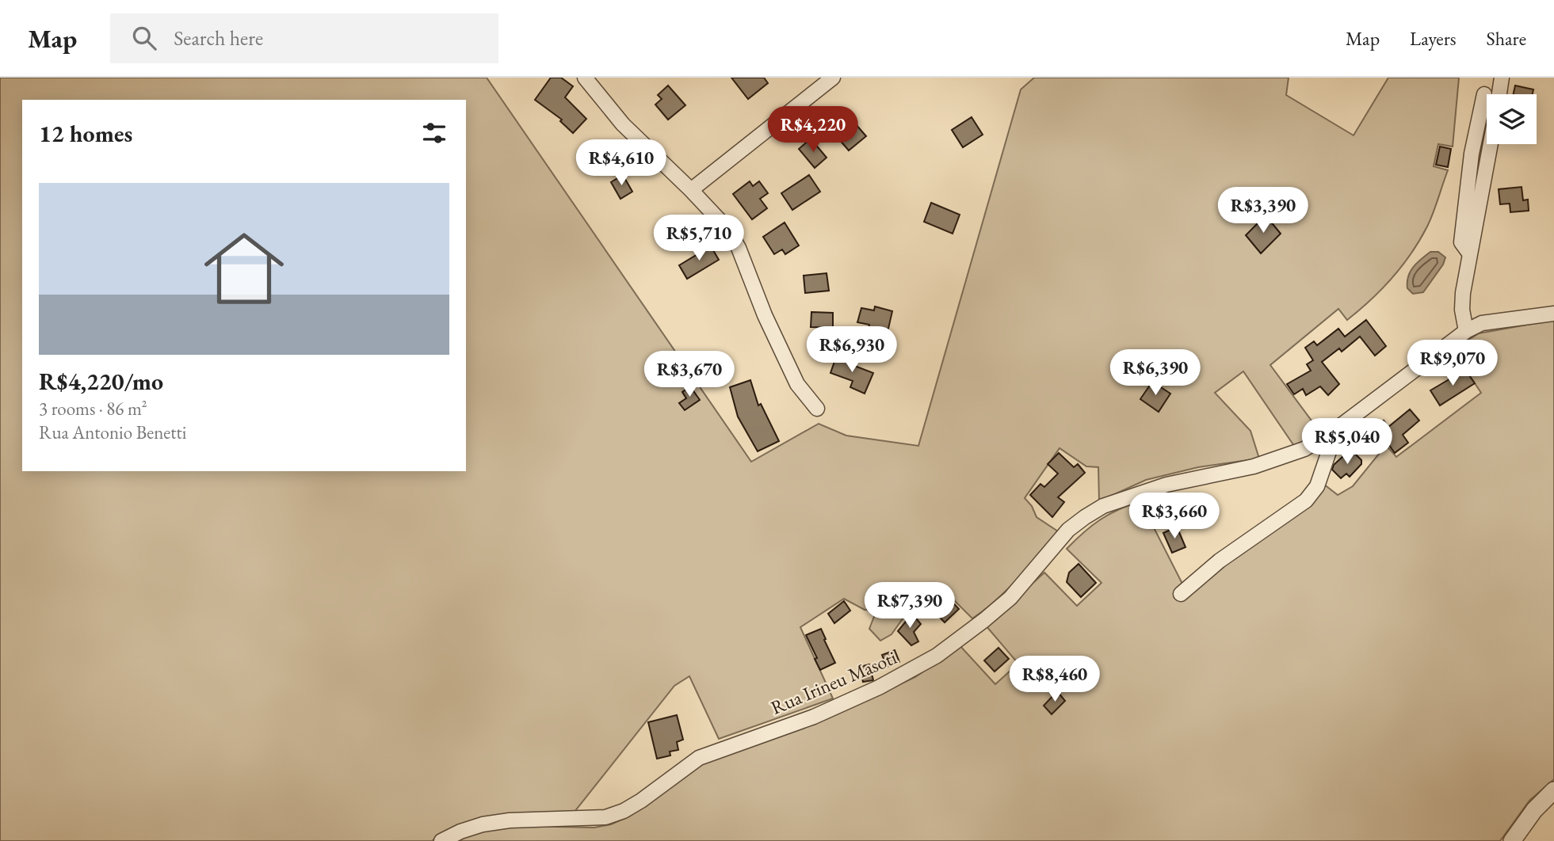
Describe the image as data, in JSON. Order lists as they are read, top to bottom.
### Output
{
  "streets": {
    "street": ["Rua Irineu Masoti"]
  },
  "page": {
    "header": "Map",
    "search": "Search here",
    "nav": ["Map", "Layers", "Share"],
    "heading": "12 homes",
    "price": [
      "R$4,220",
      "R$4,610",
      "R$3,390",
      "R$5,710",
      "R$6,930",
      "R$9,070",
      "R$6,390",
      "R$3,670",
      "R$5,040",
      "R$3,660",
      "R$7,390",
      "R$8,460"
    ],
    "list": [
      {
        "name": "R$4,220/mo",
        "note": "3 rooms · 86 m² · Rua Antonio Benetti"
      }
    ]
  }
}
